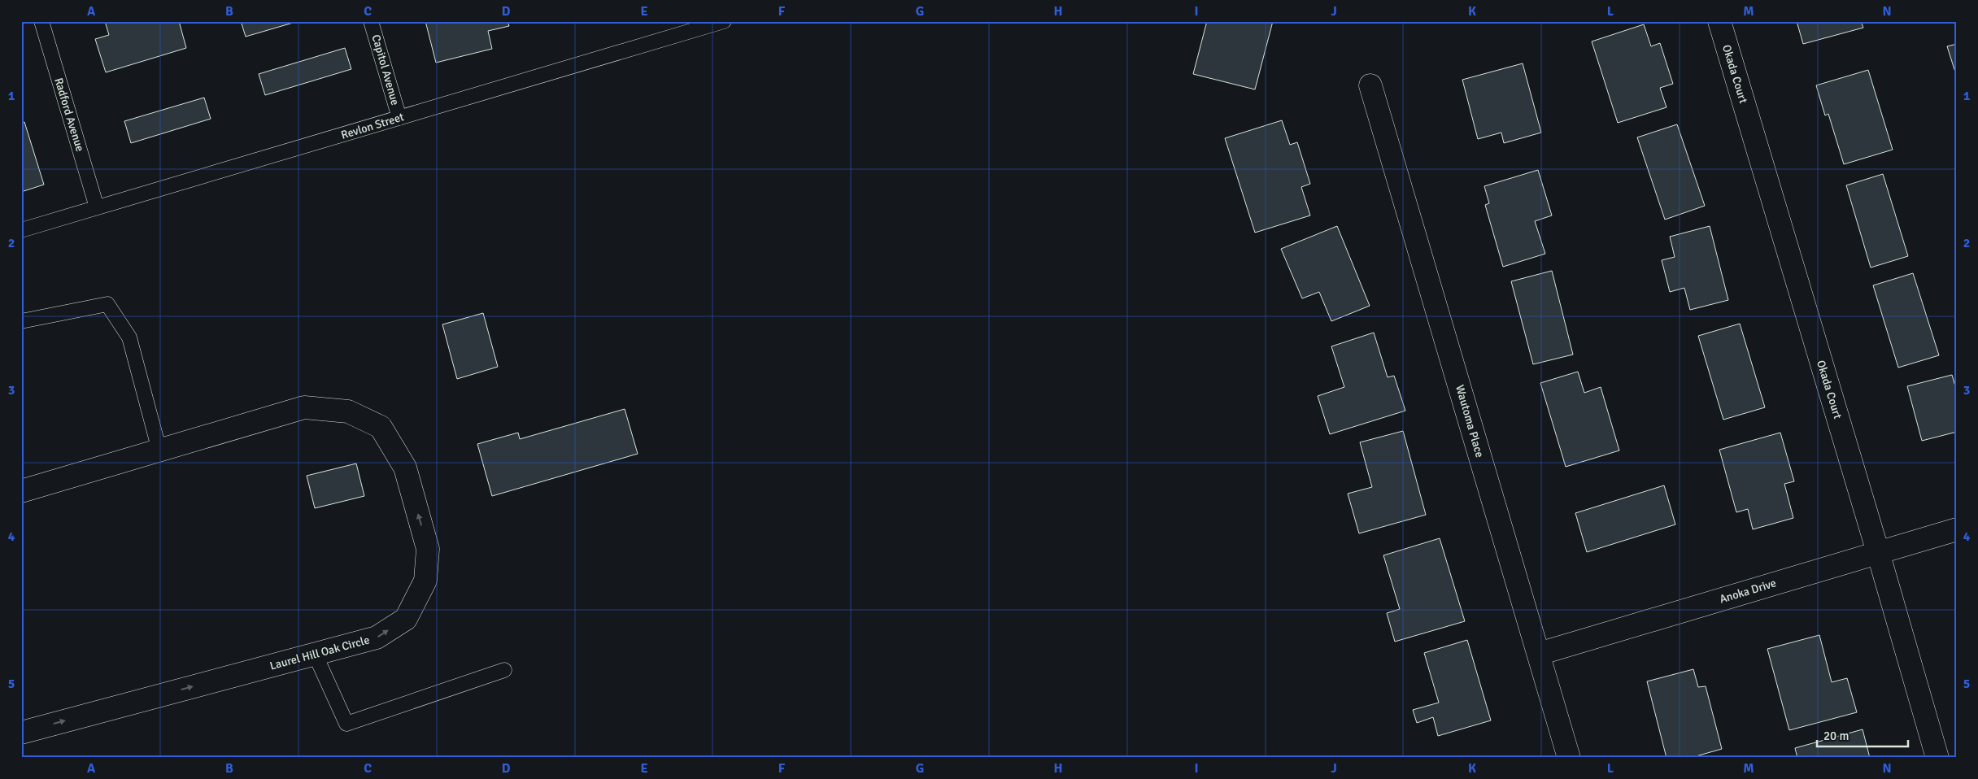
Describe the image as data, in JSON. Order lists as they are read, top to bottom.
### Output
{
  "streets": {
    "street": [
      "Okada Court",
      "Wautoma Place",
      "Anoka Drive",
      "Laurel Hill Oak Circle"
    ],
    "lane": ["Capitol Avenue", "Radford Avenue", "Revlon Street"]
  },
  "crossings": [
    ["Capitol Avenue", "Revlon Street"],
    ["Okada Court", "Anoka Drive"],
    ["Radford Avenue", "Revlon Street"],
    ["Wautoma Place", "Anoka Drive"]
  ],
  "scale_bar": "20 m",
  "grid": {
    "columns": [
      "A",
      "B",
      "C",
      "D",
      "E",
      "F",
      "G",
      "H",
      "I",
      "J",
      "K",
      "L",
      "M",
      "N"
    ],
    "rows": [
      "1",
      "2",
      "3",
      "4",
      "5"
    ]
  }
}
